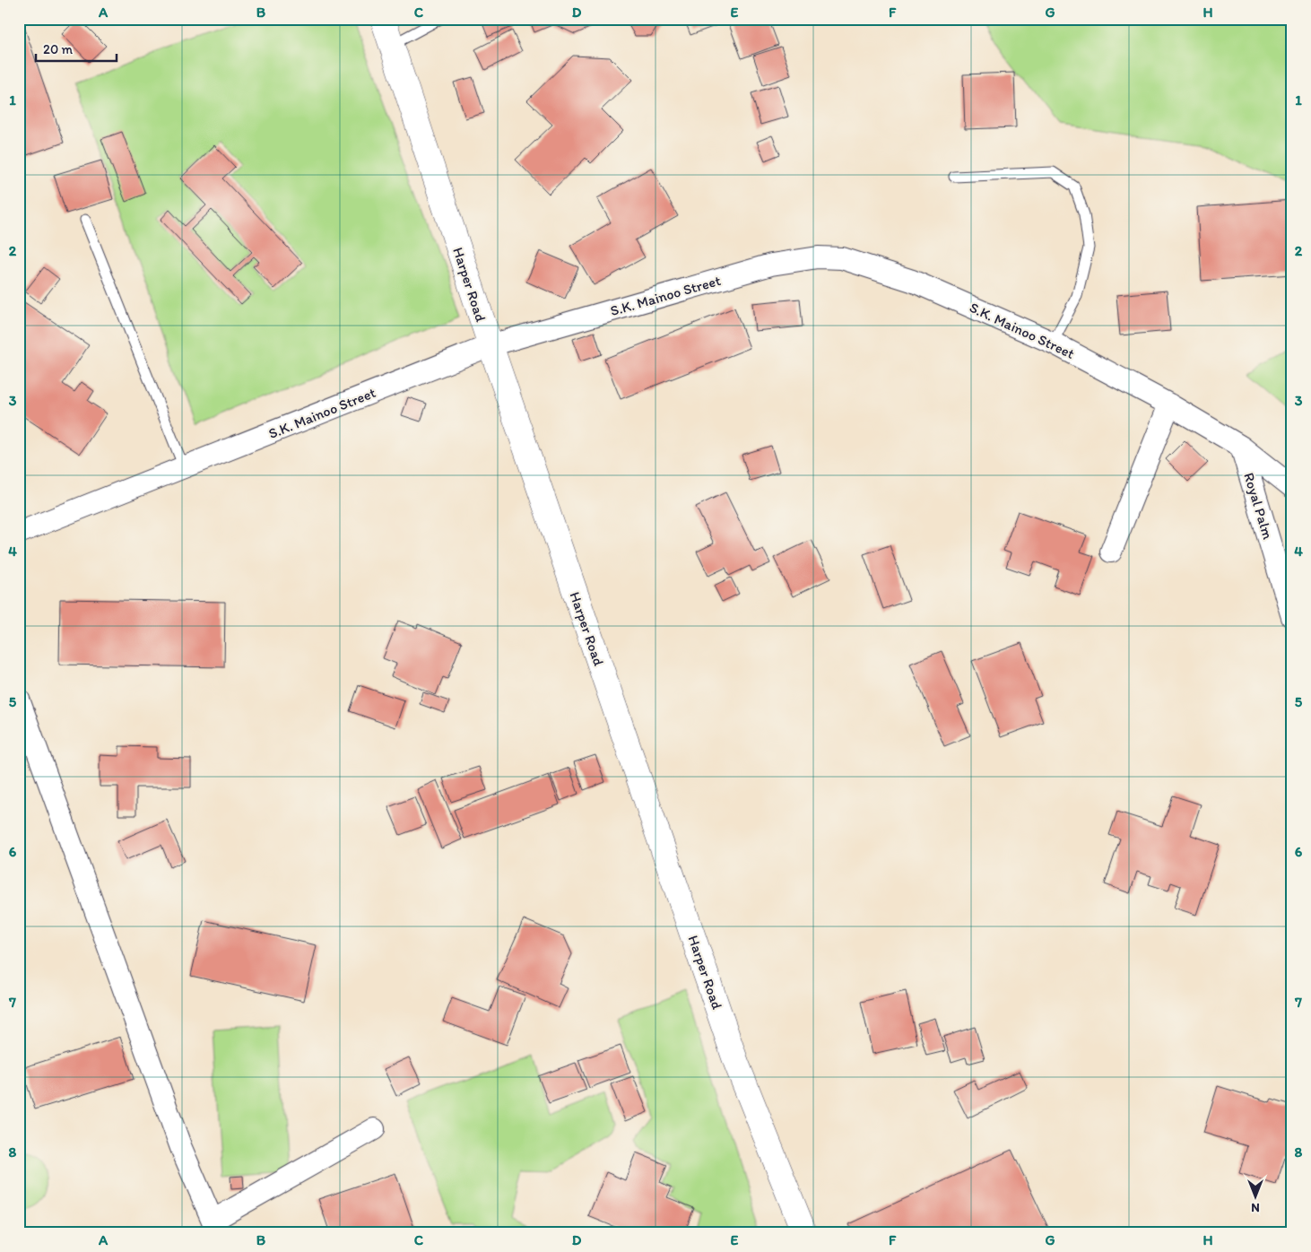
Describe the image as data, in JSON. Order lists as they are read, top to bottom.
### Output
{
  "streets": {
    "main road": ["Harper Road"],
    "street": ["S.K. Mainoo Street", "Royal Palm"]
  },
  "crossings": [
    ["Harper Road", "S.K. Mainoo Street"],
    ["S.K. Mainoo Street", "Royal Palm"]
  ],
  "scale_bar": "20 m",
  "north": "bottom",
  "grid": {
    "columns": [
      "A",
      "B",
      "C",
      "D",
      "E",
      "F",
      "G",
      "H"
    ],
    "rows": [
      "1",
      "2",
      "3",
      "4",
      "5",
      "6",
      "7",
      "8"
    ]
  }
}
